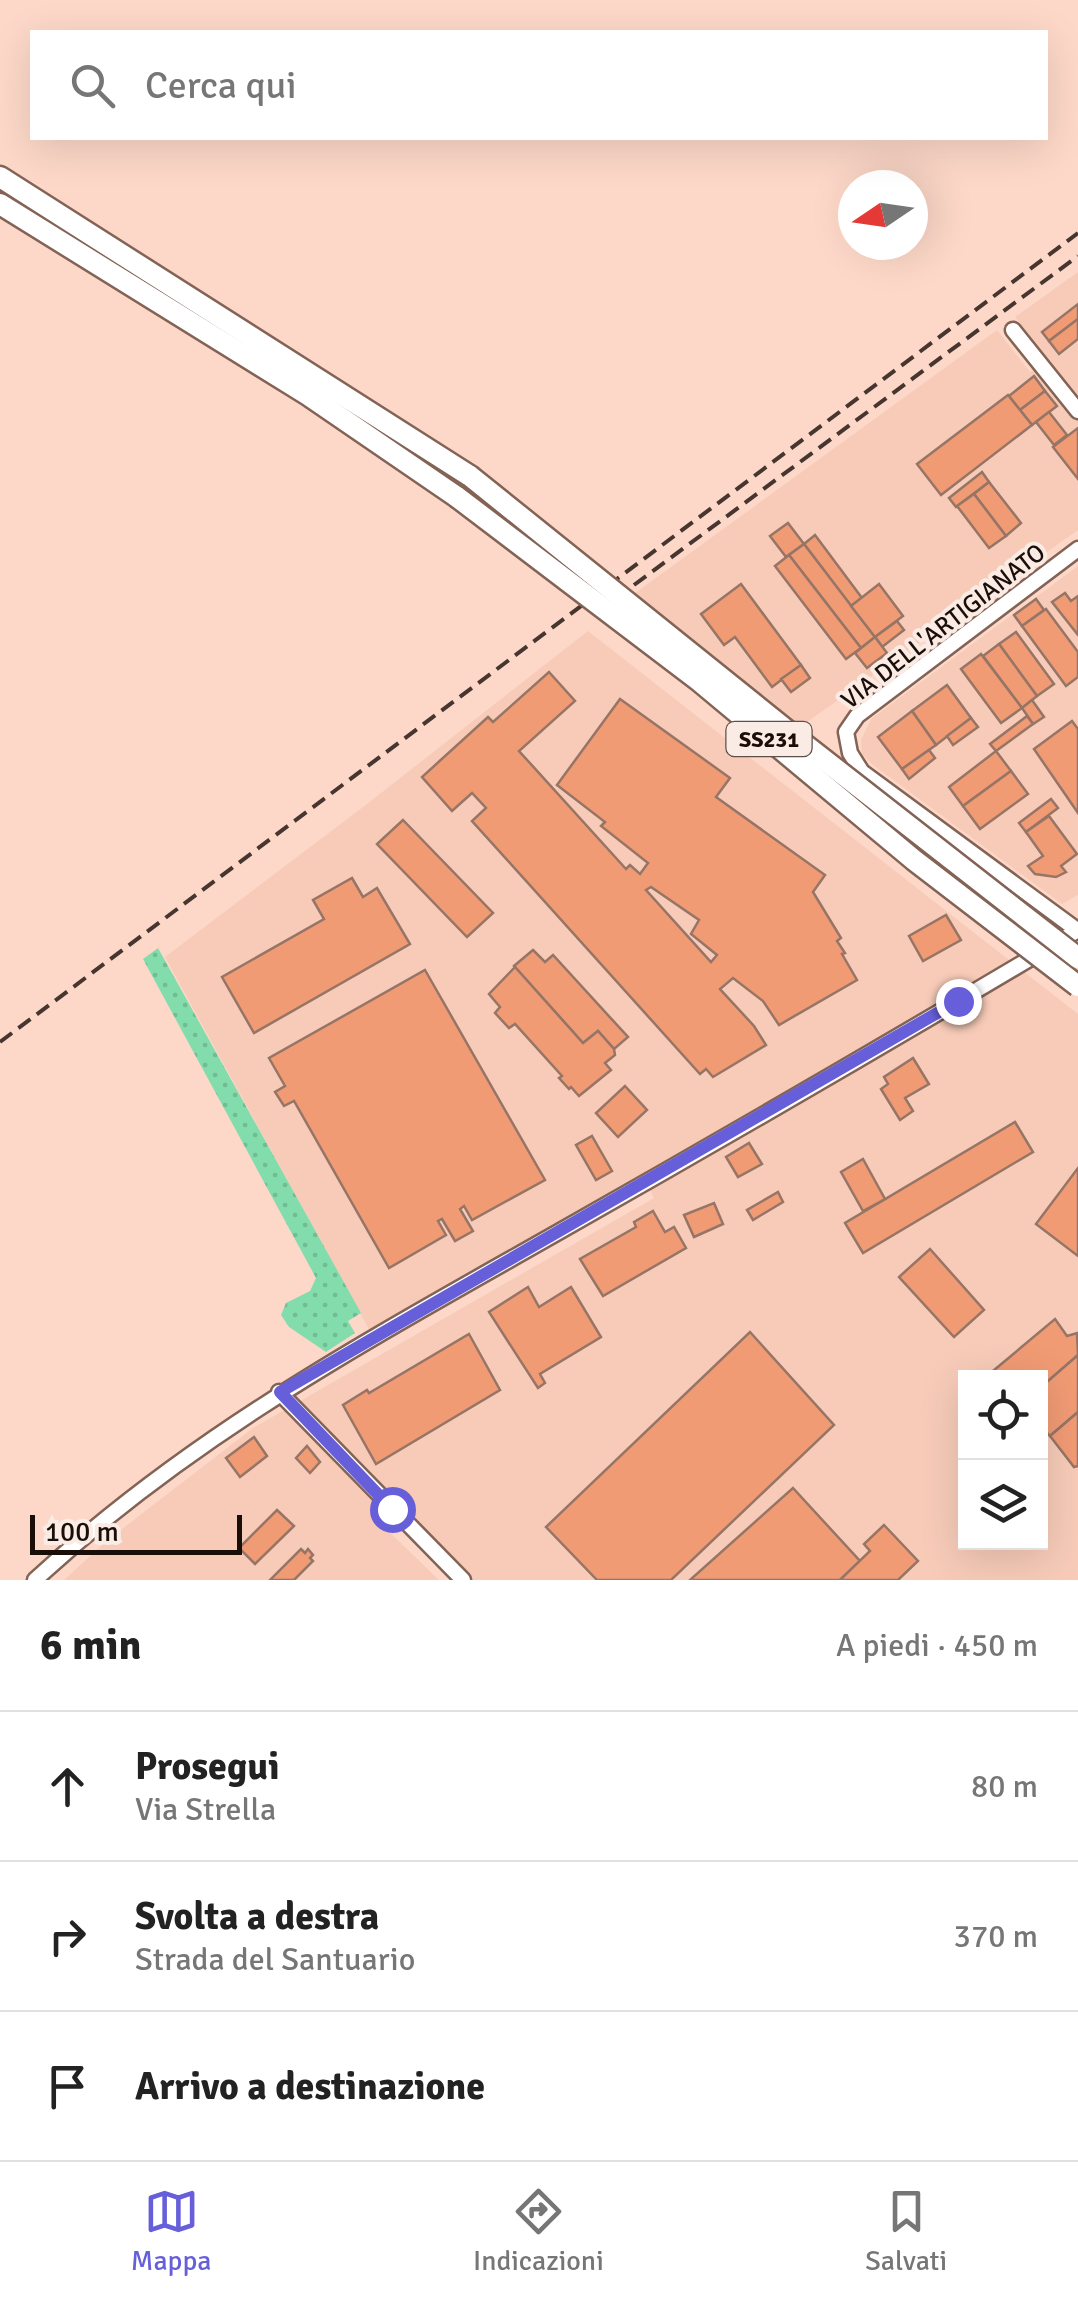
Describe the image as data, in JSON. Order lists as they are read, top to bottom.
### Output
{
  "streets": {
    "highway": ["SS231"],
    "street": ["VIA DELL'ARTIGIANATO"]
  },
  "scale_bar": "100 m",
  "north": "left",
  "page": {
    "search": "Cerca qui",
    "scale": "100 m",
    "heading": ["6 min", "A piedi · 450 m"],
    "list": [
      ["Prosegui", "Via Strella", "80 m"],
      ["Svolta a destra", "Strada del Santuario", "370 m"],
      "Arrivo a destinazione"
    ],
    "nav": ["Mappa", "Indicazioni", "Salvati"]
  }
}
